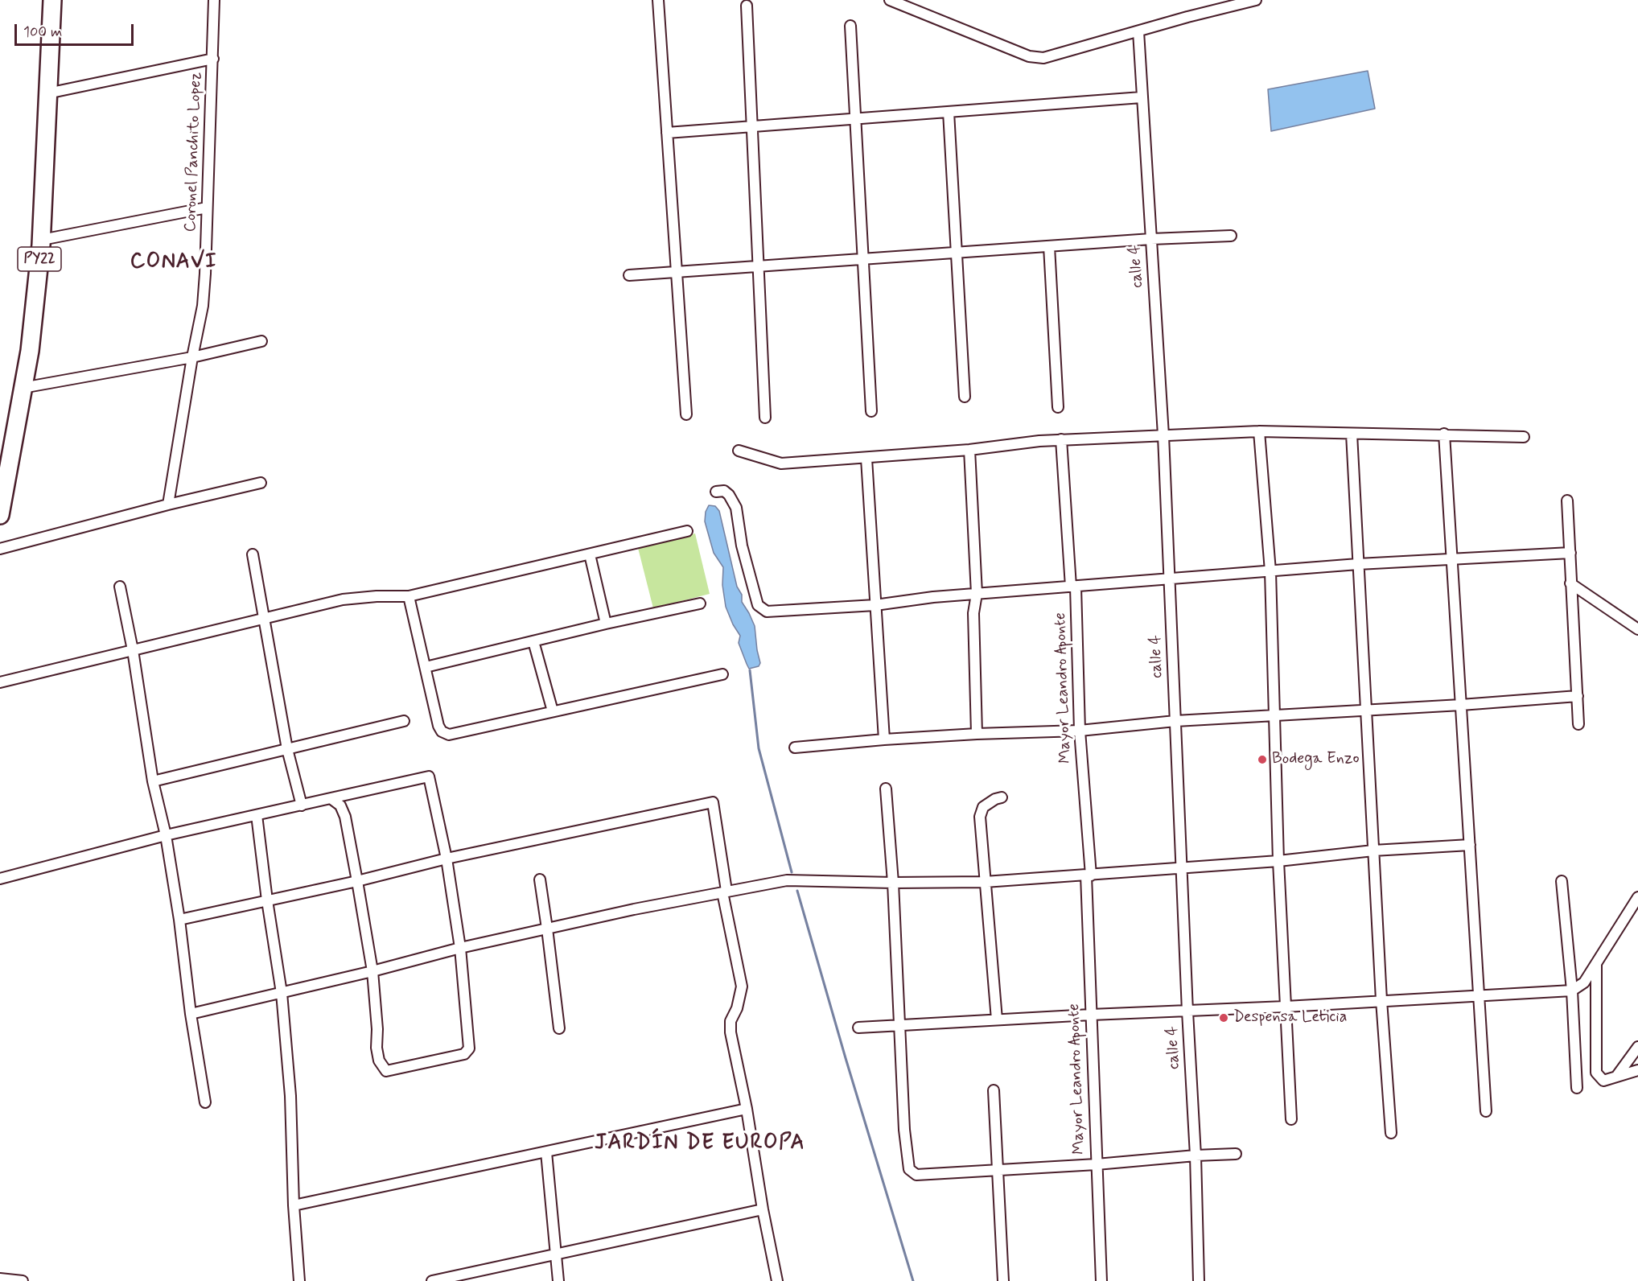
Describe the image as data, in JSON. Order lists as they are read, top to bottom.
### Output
{
  "streets": {
    "highway": ["PY22"],
    "street": ["Coronel Panchito Lopez", "calle 4", "Mayor Leandro Aponte"]
  },
  "districts": ["CONAVI", "JARDÍN DE EUROPA"],
  "places": ["Bodega Enzo", "Despensa Leticia"],
  "scale_bar": "100 m"
}
